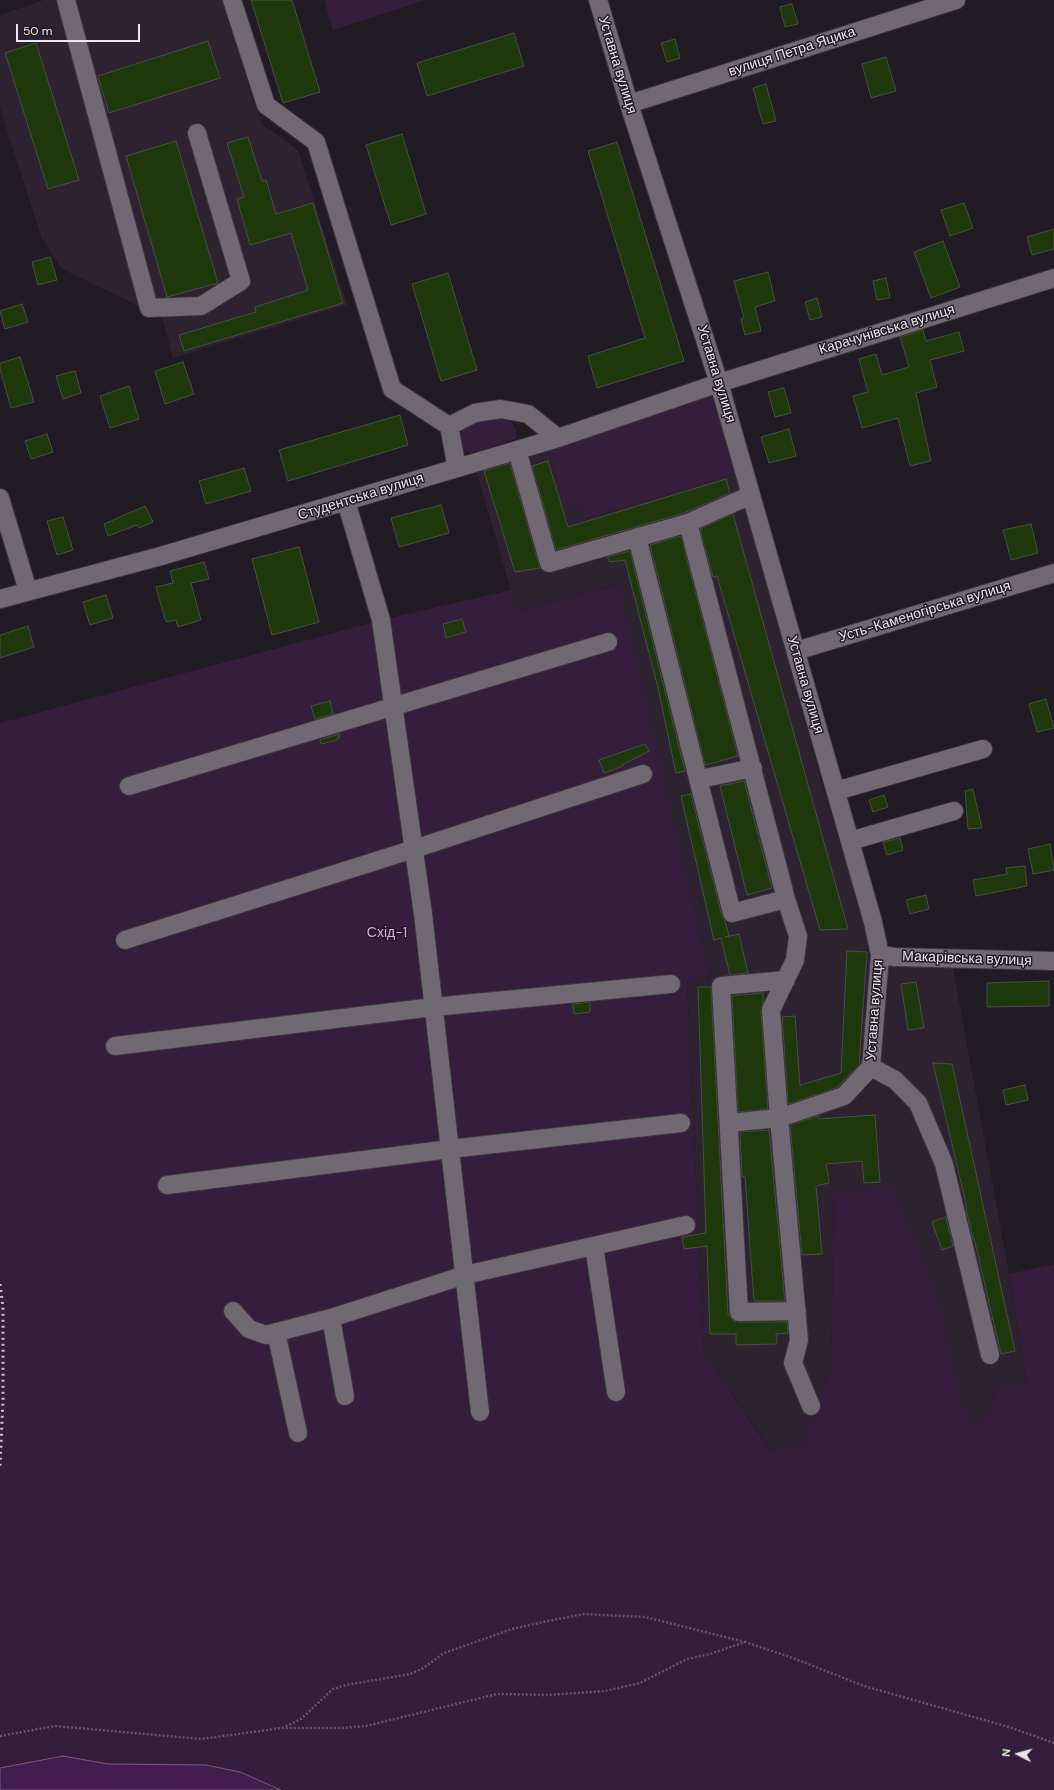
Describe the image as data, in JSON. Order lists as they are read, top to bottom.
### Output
{
  "streets": {
    "street": [
      "вулиця Петра Яцика",
      "Уставна вулиця",
      "Карачунівська вулиця",
      "Студентська вулиця",
      "Усть-Каменогірська вулиця",
      "Макарівська вулиця"
    ]
  },
  "crossings": [
    ["вулиця Петра Яцика", "Уставна вулиця"],
    ["Уставна вулиця", "Карачунівська вулиця"],
    ["Уставна вулиця", "Студентська вулиця"],
    ["Уставна вулиця", "Усть-Каменогірська вулиця"],
    ["Уставна вулиця", "Макарівська вулиця"],
    ["Карачунівська вулиця", "Студентська вулиця"]
  ],
  "parks": ["Схід-1"],
  "scale_bar": "50 m",
  "north": "left"
}
